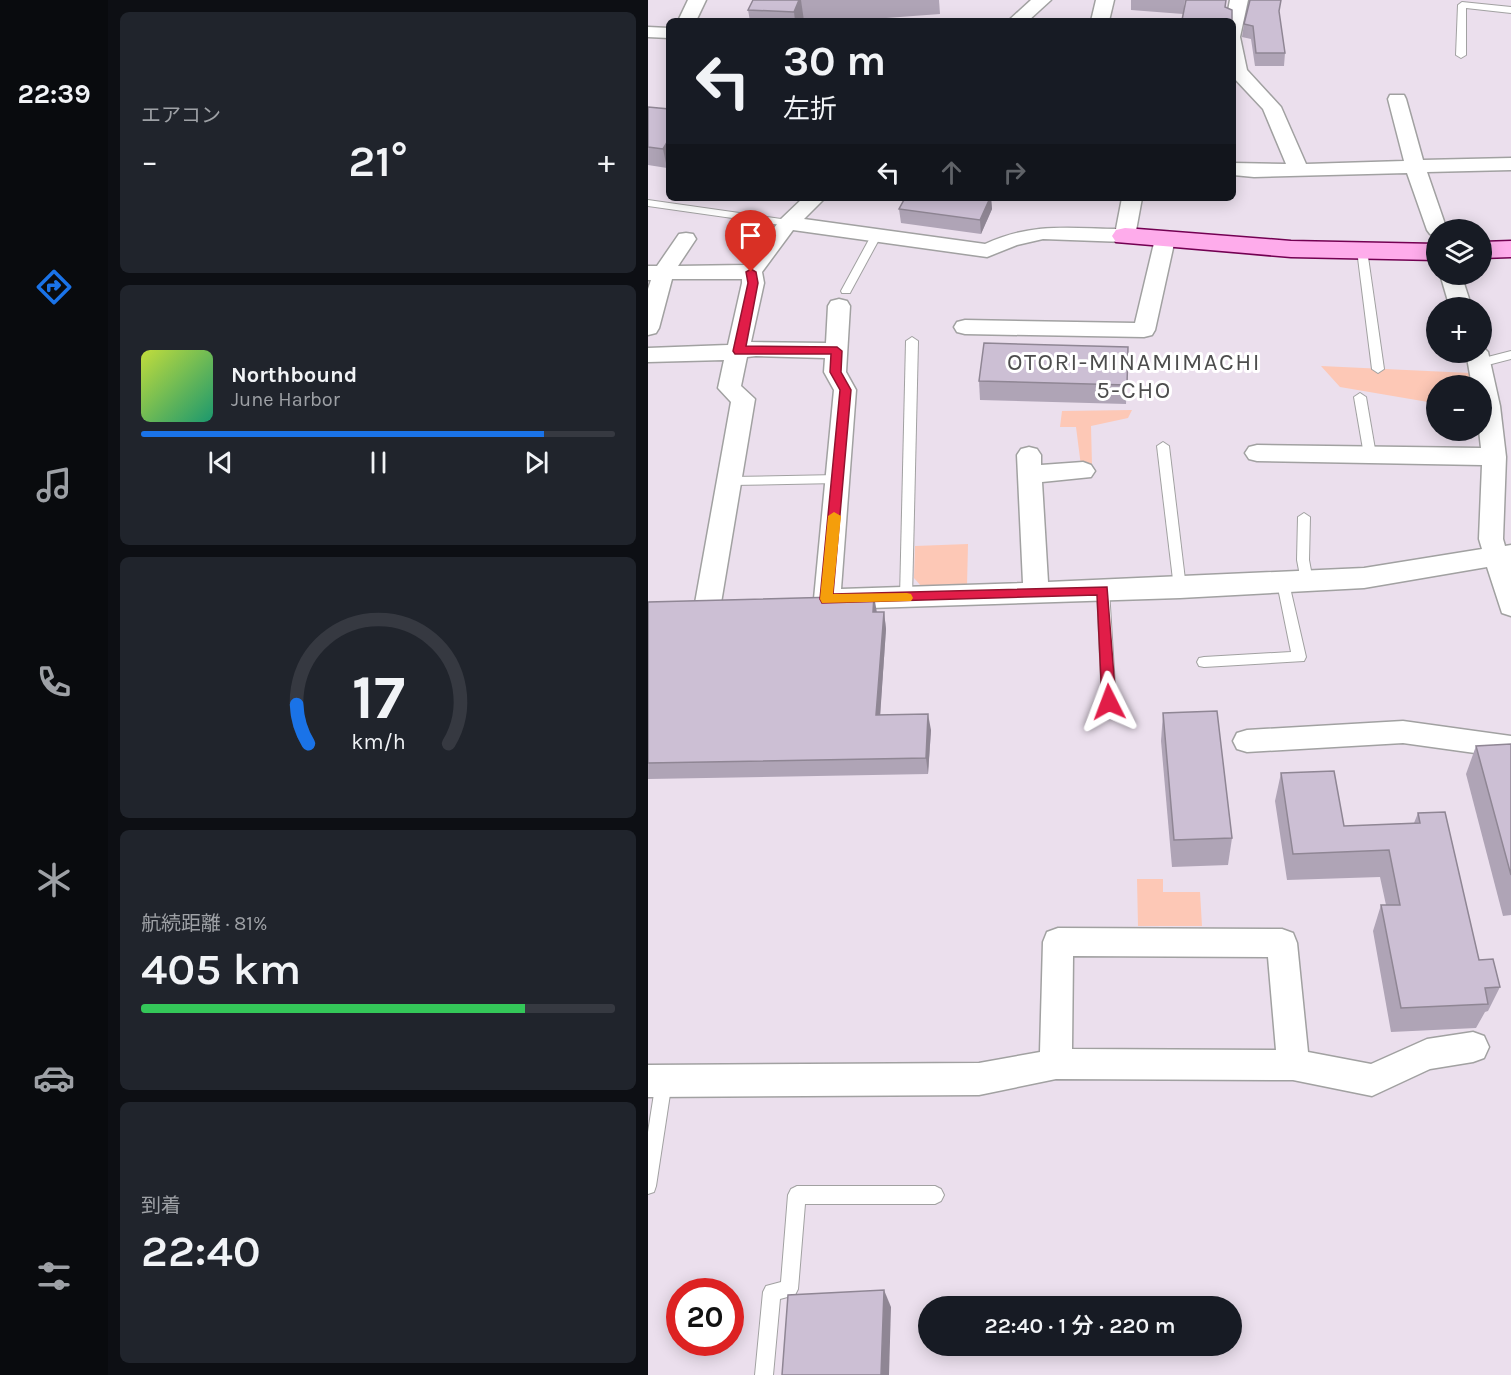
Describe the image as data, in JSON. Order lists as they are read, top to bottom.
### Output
{
  "districts": ["OTORI-MINAMIMACHI 5-CHO"],
  "page": {
    "tabs": "22:39",
    "tile": [
      "エアコン",
      ["航続距離 · 81%", "405 km"],
      ["到着", "22:40"]
    ],
    "turn": ["30 m", "左折"],
    "heat": ["−", "21°", "+"],
    "map_buttons": ["+", "−"],
    "song": ["Northbound", "June Harbor"],
    "limit": "20",
    "trip": "22:40 · 1 分 · 220 m",
    "gauge": ["17", "km/h"]
  }
}
